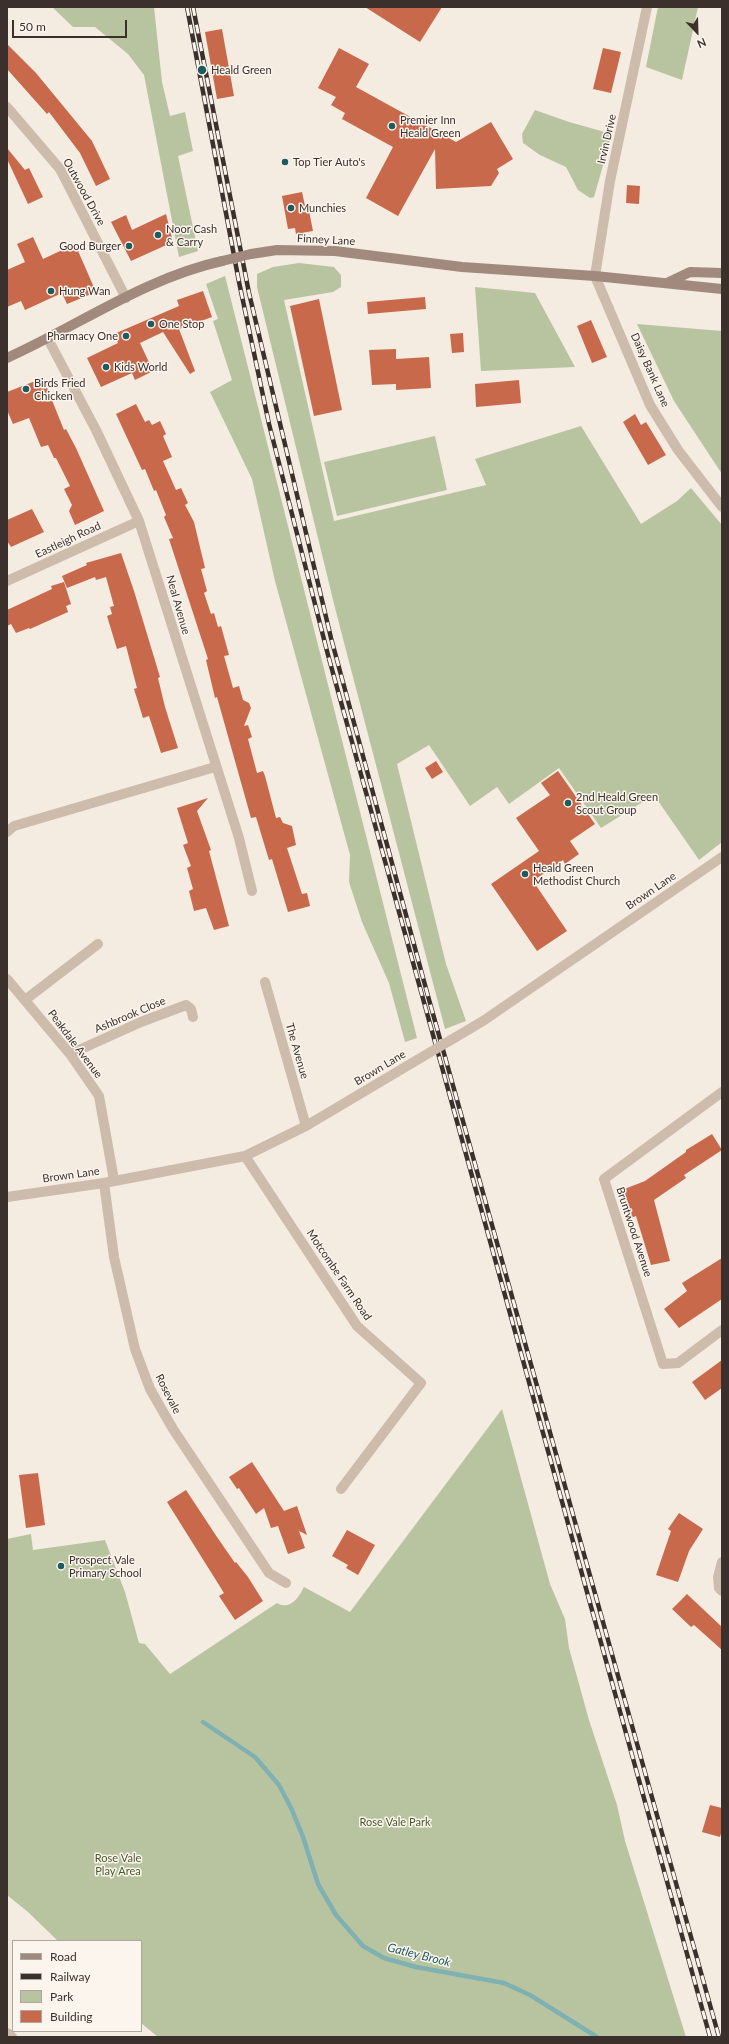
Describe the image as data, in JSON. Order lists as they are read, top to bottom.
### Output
{
  "streets": {
    "street": [
      "Irvin Drive",
      "Outwood Drive",
      "Finney Lane",
      "Daisy Bank Lane",
      "Eastleigh Road",
      "Neal Avenue",
      "Brown Lane",
      "Ashbrook Close",
      "Peakdale Avenue",
      "The Avenue",
      "Bruntwood Avenue",
      "Motcombe Farm Road",
      "Rosevale"
    ]
  },
  "crossings": [
    ["Irvin Drive", "Finney Lane"],
    ["Irvin Drive", "Daisy Bank Lane"],
    ["Outwood Drive", "Finney Lane"],
    ["Finney Lane", "Daisy Bank Lane"],
    ["Finney Lane", "Neal Avenue"],
    ["Eastleigh Road", "Neal Avenue"],
    ["Brown Lane", "Peakdale Avenue"],
    ["Brown Lane", "The Avenue"],
    ["Brown Lane", "Motcombe Farm Road"],
    ["Brown Lane", "Rosevale"],
    ["Ashbrook Close", "Peakdale Avenue"]
  ],
  "water": ["Gatley Brook"],
  "parks": ["Rose Vale Park", "Rose Vale Play Area"],
  "places": [
    "Heald Green",
    "Premier Inn Heald Green",
    "Top Tier Auto's",
    "Munchies",
    "Noor Cash & Carry",
    "Good Burger",
    "Hung Wan",
    "One Stop",
    "Pharmacy One",
    "Kids World",
    "Birds Fried Chicken",
    "2nd Heald Green Scout Group",
    "Heald Green Methodist Church",
    "Prospect Vale Primary School"
  ],
  "legend": [
    "Road",
    "Railway",
    "Park",
    "Building"
  ],
  "scale_bar": "50 m",
  "north": "bottom right"
}
